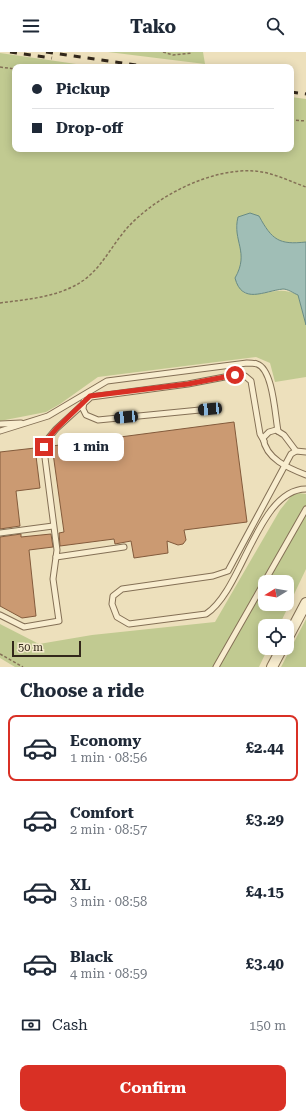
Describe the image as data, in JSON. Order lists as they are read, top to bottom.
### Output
{
  "scale_bar": "50 m",
  "north": "left",
  "page": {
    "header": "Tako",
    "banner": ["Pickup", "Drop-off"],
    "bubble": "1 min",
    "scale": "50 m",
    "heading": "Choose a ride",
    "list": [
      {
        "name": "Economy",
        "note": "1 min · 08:56",
        "value": "£2.44"
      },
      {
        "name": "Comfort",
        "note": "2 min · 08:57",
        "value": "£3.29"
      },
      {
        "name": "XL",
        "note": "3 min · 08:58",
        "value": "£4.15"
      },
      {
        "name": "Black",
        "note": "4 min · 08:59",
        "value": "£3.40"
      }
    ],
    "pay": ["Cash", "150 m"],
    "buttons": "Confirm"
  }
}
